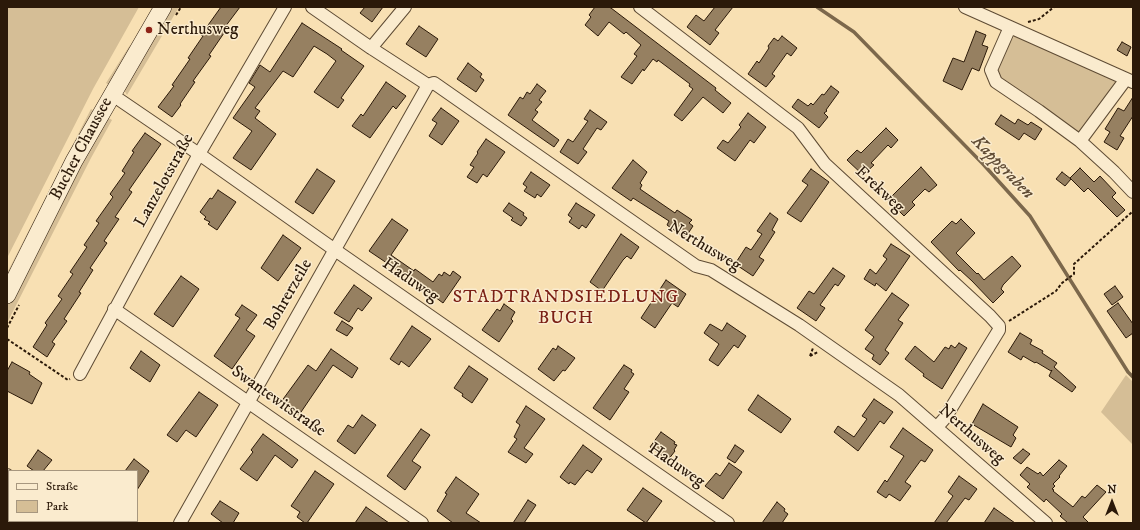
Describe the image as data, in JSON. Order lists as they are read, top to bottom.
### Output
{
  "streets": {
    "main road": ["Bucher Chaussee"],
    "street": [
      "Lanzelotstraße",
      "Erekweg",
      "Nerthusweg",
      "Haduweg",
      "Bohrerzeile",
      "Swantewitstraße"
    ]
  },
  "crossings": [
    ["Bucher Chaussee", "Haduweg"],
    ["Lanzelotstraße", "Haduweg"],
    ["Lanzelotstraße", "Swantewitstraße"],
    ["Nerthusweg", "Bohrerzeile"],
    ["Haduweg", "Bohrerzeile"],
    ["Bohrerzeile", "Swantewitstraße"]
  ],
  "districts": ["STADTRANDSIEDLUNG BUCH"],
  "water": ["Kappgraben"],
  "places": ["Nerthusweg"],
  "legend": ["Straße", "Park"],
  "north": "top"
}
